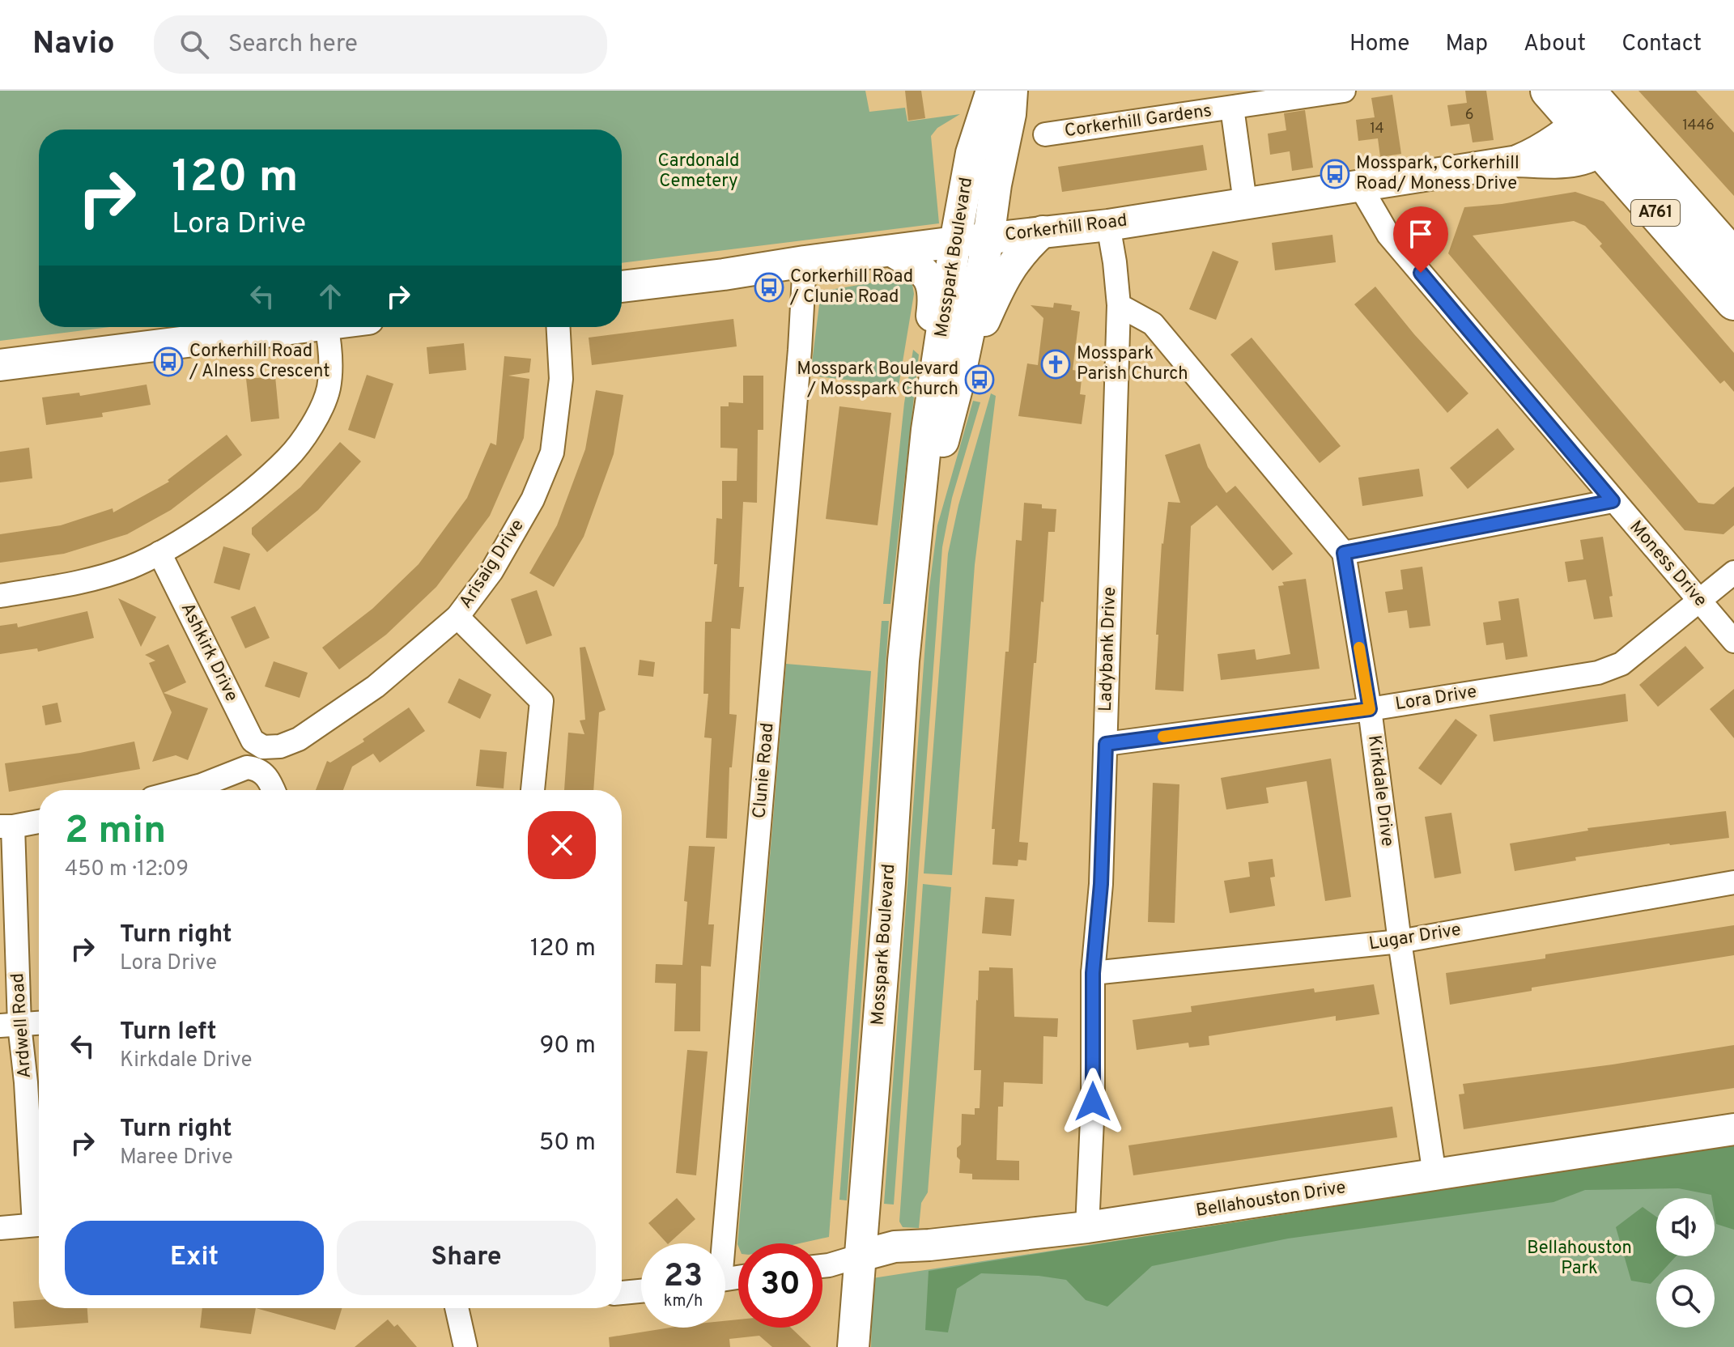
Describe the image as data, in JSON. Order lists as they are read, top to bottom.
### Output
{
  "streets": {
    "main road": ["A761"],
    "street": [
      "Corkerhill Gardens",
      "Corkerhill Road",
      "Mosspark Boulevard",
      "Arisaig Drive",
      "Moness Drive",
      "Ladybank Drive",
      "Ashkirk Drive",
      "Lora Drive",
      "Clunie Road",
      "Kirkdale Drive",
      "Lugar Drive",
      "Ardwell Road",
      "Bellahouston Drive"
    ]
  },
  "crossings": [
    ["Corkerhill Gardens", "Corkerhill Road"],
    ["A761", "Corkerhill Road"],
    ["Corkerhill Road", "Mosspark Boulevard"],
    ["Corkerhill Road", "Moness Drive"],
    ["Corkerhill Road", "Clunie Road"],
    ["Mosspark Boulevard", "Bellahouston Drive"],
    ["Arisaig Drive", "Ashkirk Drive"],
    ["Moness Drive", "Lora Drive"],
    ["Ladybank Drive", "Lora Drive"],
    ["Ladybank Drive", "Lugar Drive"],
    ["Ladybank Drive", "Bellahouston Drive"],
    ["Lora Drive", "Kirkdale Drive"],
    ["Kirkdale Drive", "Lugar Drive"],
    ["Kirkdale Drive", "Bellahouston Drive"]
  ],
  "parks": ["Cardonald Cemetery", "Bellahouston Park"],
  "places": {
    "bus stop": [
      "Mosspark, Corkerhill Road/ Moness Drive",
      "Corkerhill Road / Clunie Road",
      "Corkerhill Road / Alness Crescent",
      "Mosspark Boulevard / Mosspark Church"
    ],
    "church": ["Mosspark Parish Church"]
  },
  "house_numbers": ["6", "1446", "14"],
  "page": {
    "header": "Navio",
    "search": "Search here",
    "nav": [
      "Home",
      "Map",
      "About",
      "Contact"
    ],
    "turn": ["120 m", "Lora Drive"],
    "heading": ["2 min", "450 m · 12:09"],
    "list": [
      {
        "name": "Turn right",
        "note": "Lora Drive",
        "value": "120 m"
      },
      {
        "name": "Turn left",
        "note": "Kirkdale Drive",
        "value": "90 m"
      },
      {
        "name": "Turn right",
        "note": "Maree Drive",
        "value": "50 m"
      }
    ],
    "buttons": ["Exit", "Share"],
    "speed": "23 km/h",
    "limit": "30"
  }
}
